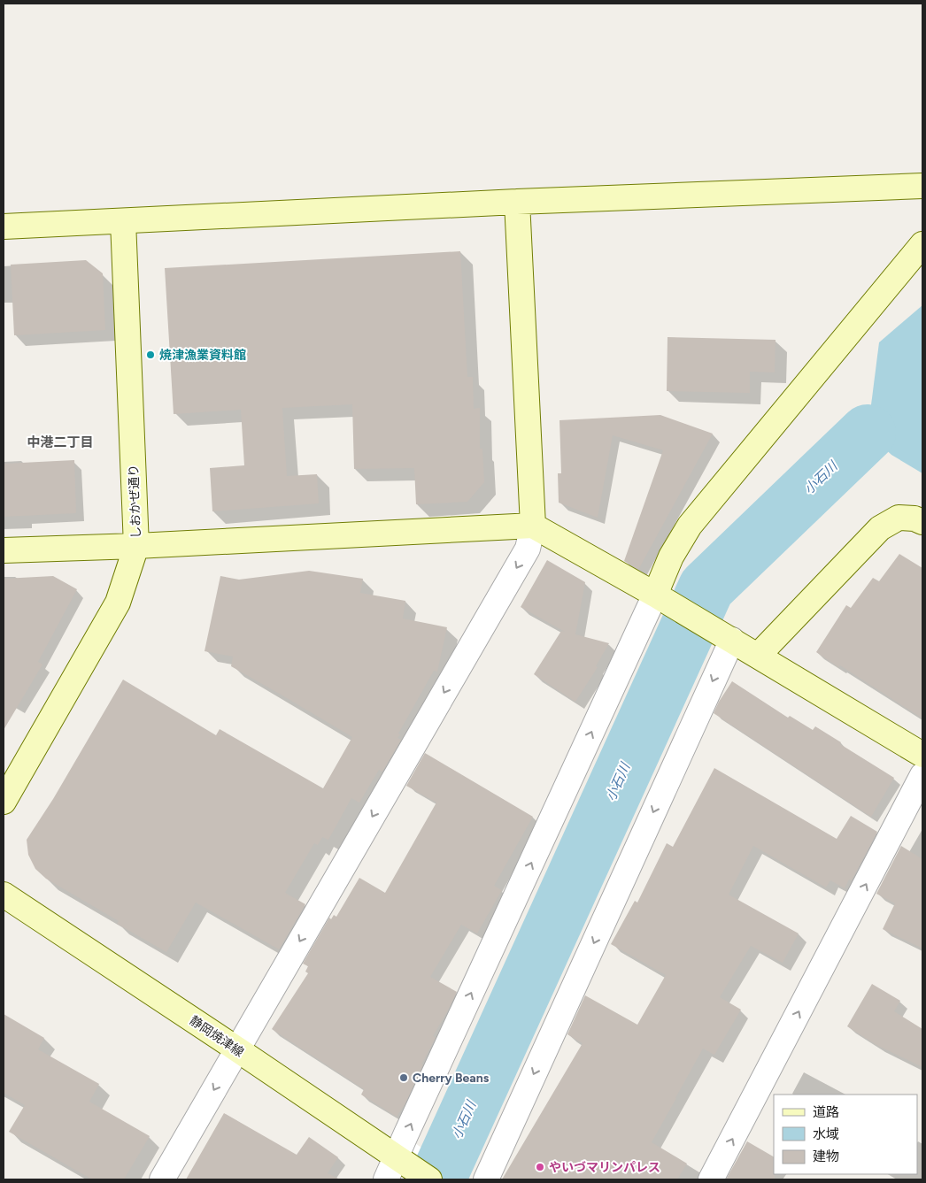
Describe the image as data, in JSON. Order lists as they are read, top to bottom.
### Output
{
  "streets": {
    "street": ["しおかぜ通り", "静岡焼津線"]
  },
  "districts": ["中港二丁目"],
  "water": ["小石川"],
  "places": ["焼津漁業資料館", "Cherry Beans", "やいづマリンパレス"],
  "legend": ["道路", "水域", "建物"]
}
